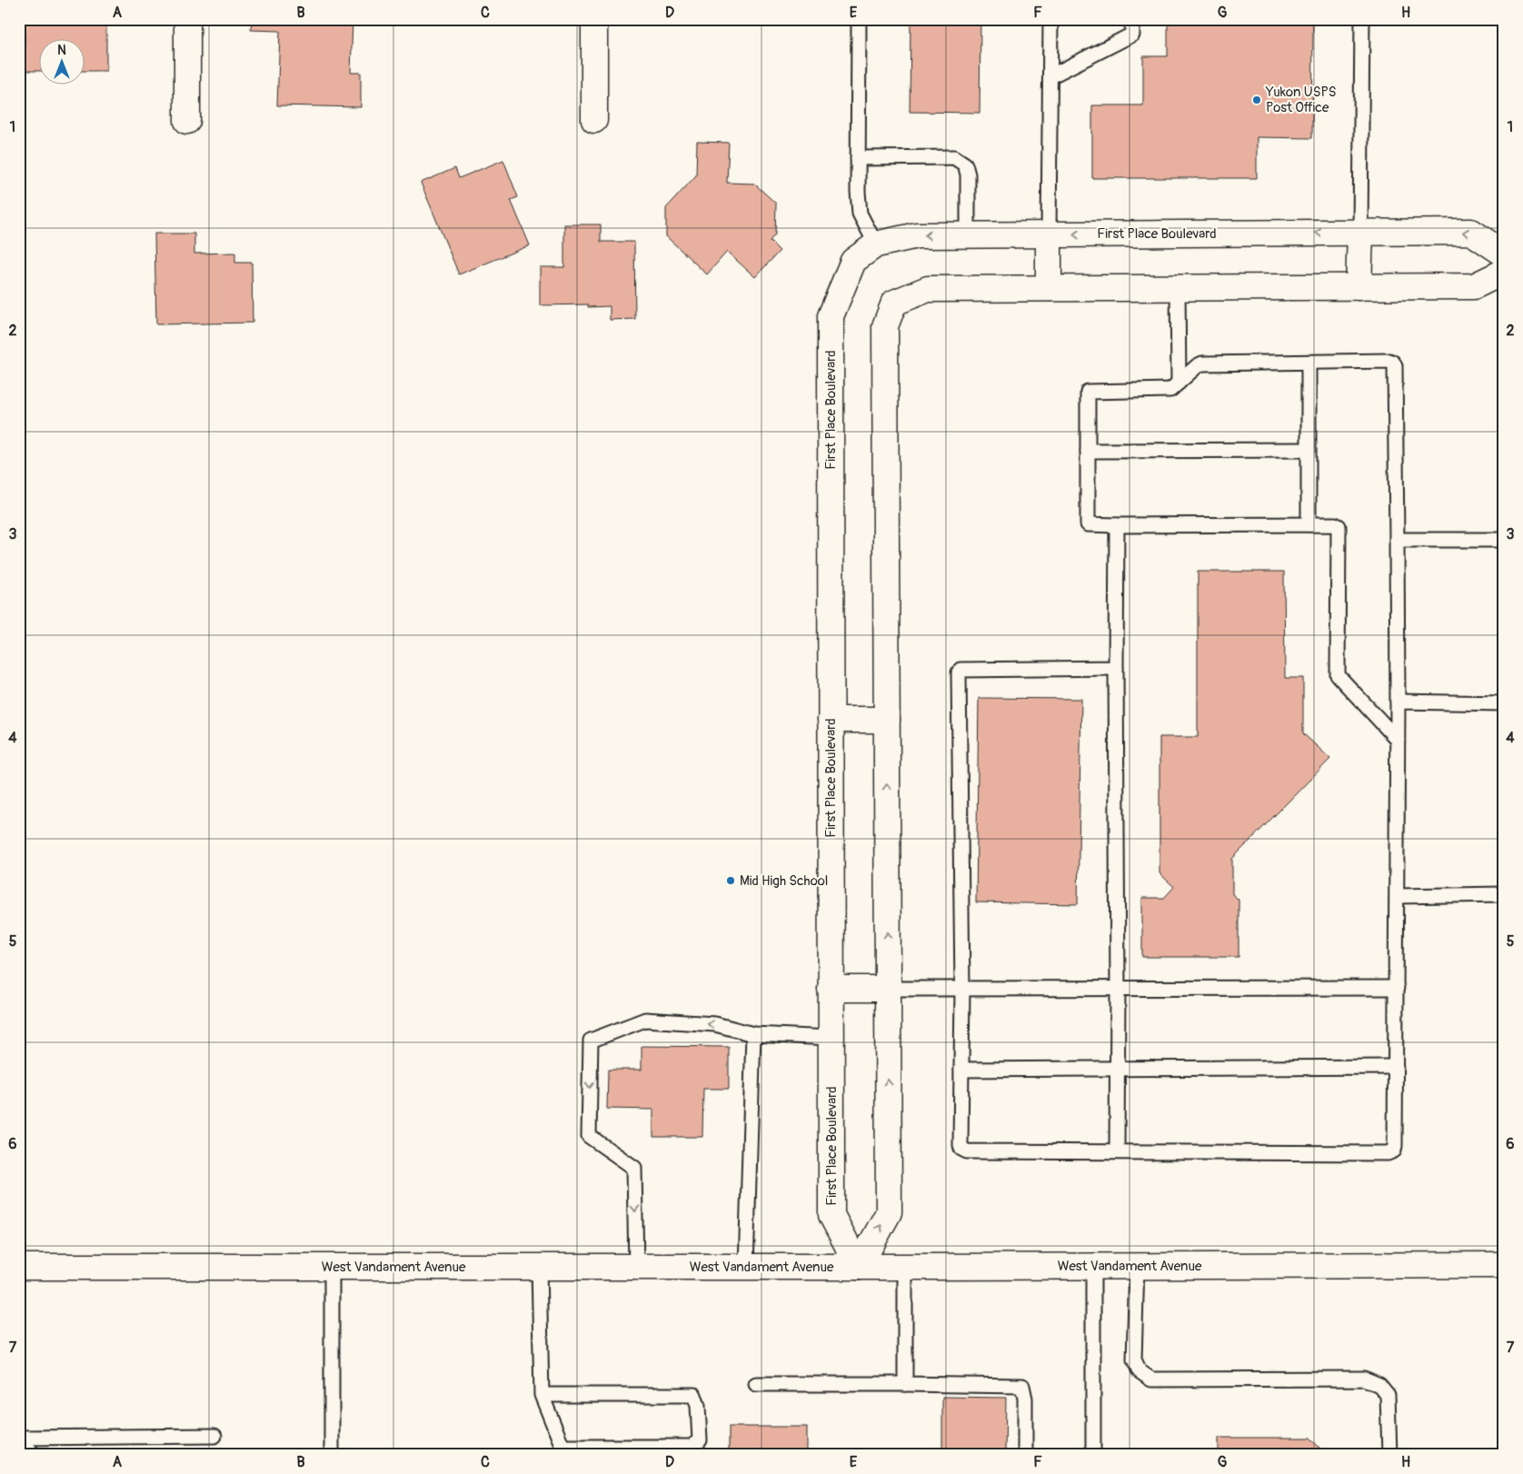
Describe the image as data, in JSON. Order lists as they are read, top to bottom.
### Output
{
  "streets": {
    "street": ["First Place Boulevard", "West Vandament Avenue"]
  },
  "crossings": [
    ["First Place Boulevard", "West Vandament Avenue"]
  ],
  "places": ["Yukon USPS Post Office", "Mid High School"],
  "north": "top",
  "grid": {
    "columns": [
      "A",
      "B",
      "C",
      "D",
      "E",
      "F",
      "G",
      "H"
    ],
    "rows": [
      "1",
      "2",
      "3",
      "4",
      "5",
      "6",
      "7"
    ]
  }
}
